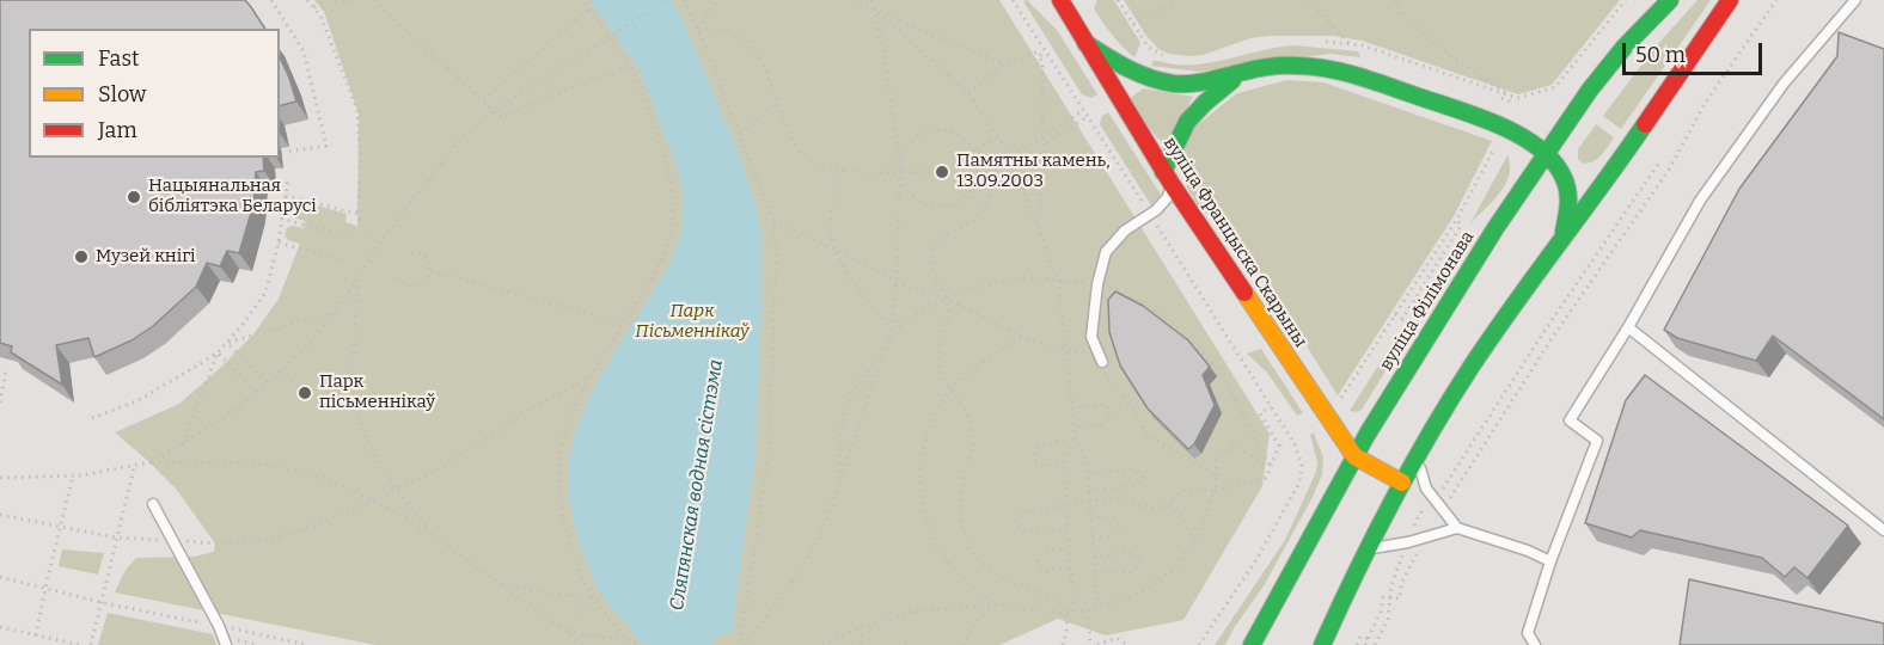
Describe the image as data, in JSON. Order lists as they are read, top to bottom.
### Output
{
  "streets": {
    "main road": ["вуліца Францыска Скарыны", "вуліца Філімонава"]
  },
  "crossings": [
    ["вуліца Францыска Скарыны", "вуліца Філімонава"]
  ],
  "water": ["Сляпянская водная сістэма"],
  "parks": ["Парк Пісьменнікаў"],
  "places": [
    "Памятны камень, 13.09.2003",
    "Нацыянальная бібліятэка Беларусі",
    "Музей кнігі",
    "Парк пісьменнікаў"
  ],
  "legend": ["Fast", "Slow", "Jam"],
  "scale_bar": "50 m"
}
